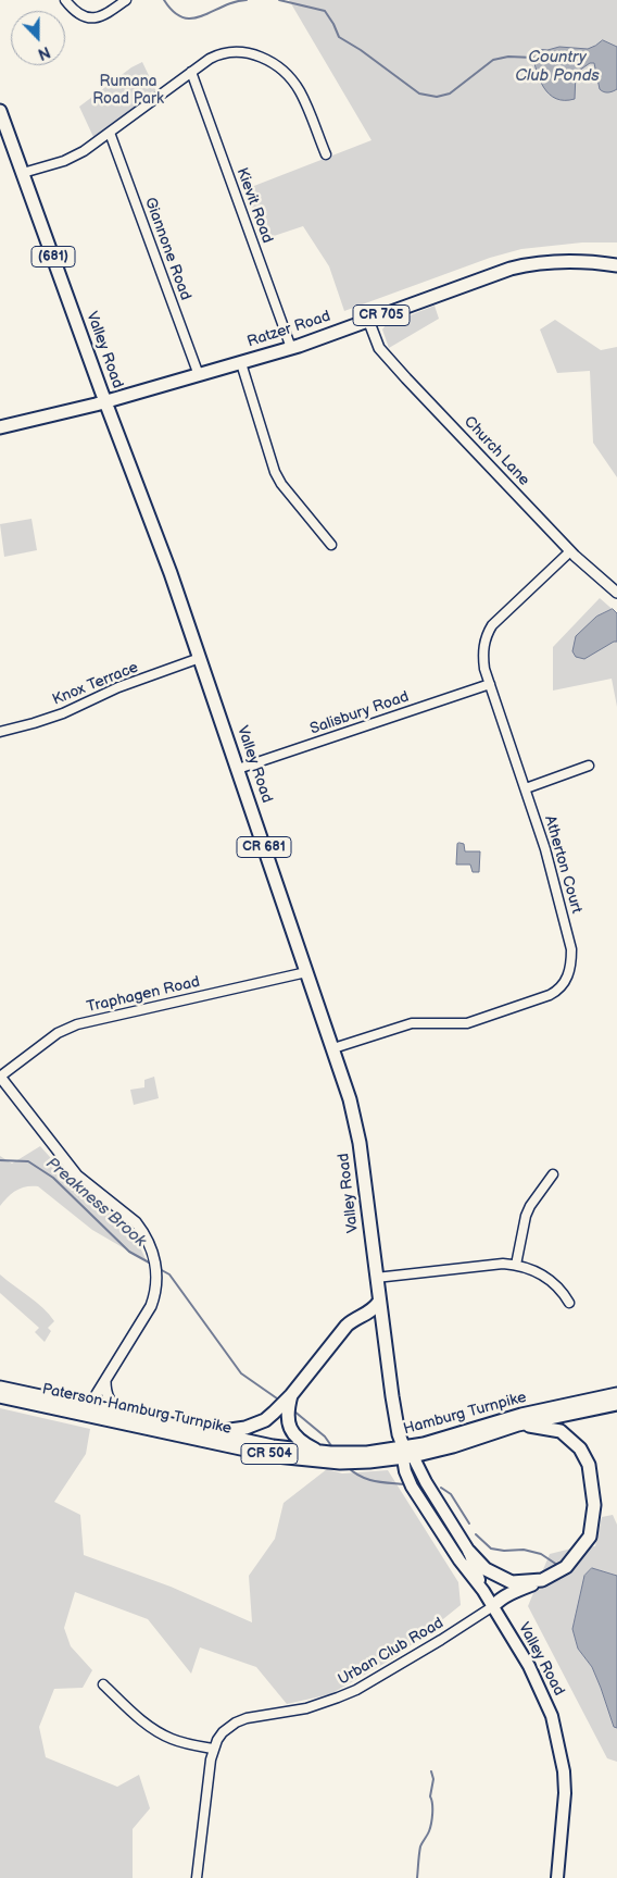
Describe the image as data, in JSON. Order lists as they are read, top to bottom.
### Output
{
  "streets": {
    "main road": [
      "(681)",
      "CR 705",
      "Ratzer Road",
      "Valley Road",
      "CR 681",
      "Paterson-Hamburg Turnpike",
      "Hamburg Turnpike",
      "CR 504"
    ],
    "street": [
      "Kievit Road",
      "Giannone Road",
      "Church Lane",
      "Knox Terrace",
      "Salisbury Road",
      "Atherton Court",
      "Traphagen Road",
      "Urban Club Road"
    ]
  },
  "crossings": [
    ["Kievit Road", "Ratzer Road"],
    ["Giannone Road", "Ratzer Road"],
    ["Ratzer Road", "Valley Road"],
    ["Ratzer Road", "Church Lane"],
    ["Valley Road", "Knox Terrace"],
    ["Valley Road", "Salisbury Road"],
    ["Valley Road", "Atherton Court"],
    ["Valley Road", "Traphagen Road"],
    ["Valley Road", "Hamburg Turnpike"],
    ["Valley Road", "CR 504"],
    ["Valley Road", "Urban Club Road"],
    ["Church Lane", "Atherton Court"],
    ["Salisbury Road", "Atherton Court"],
    ["Paterson-Hamburg Turnpike", "Hamburg Turnpike"],
    ["Hamburg Turnpike", "CR 504"]
  ],
  "water": ["Country Club Ponds", "Preakness Brook"],
  "parks": ["Rumana Road Park"],
  "north": "bottom"
}
